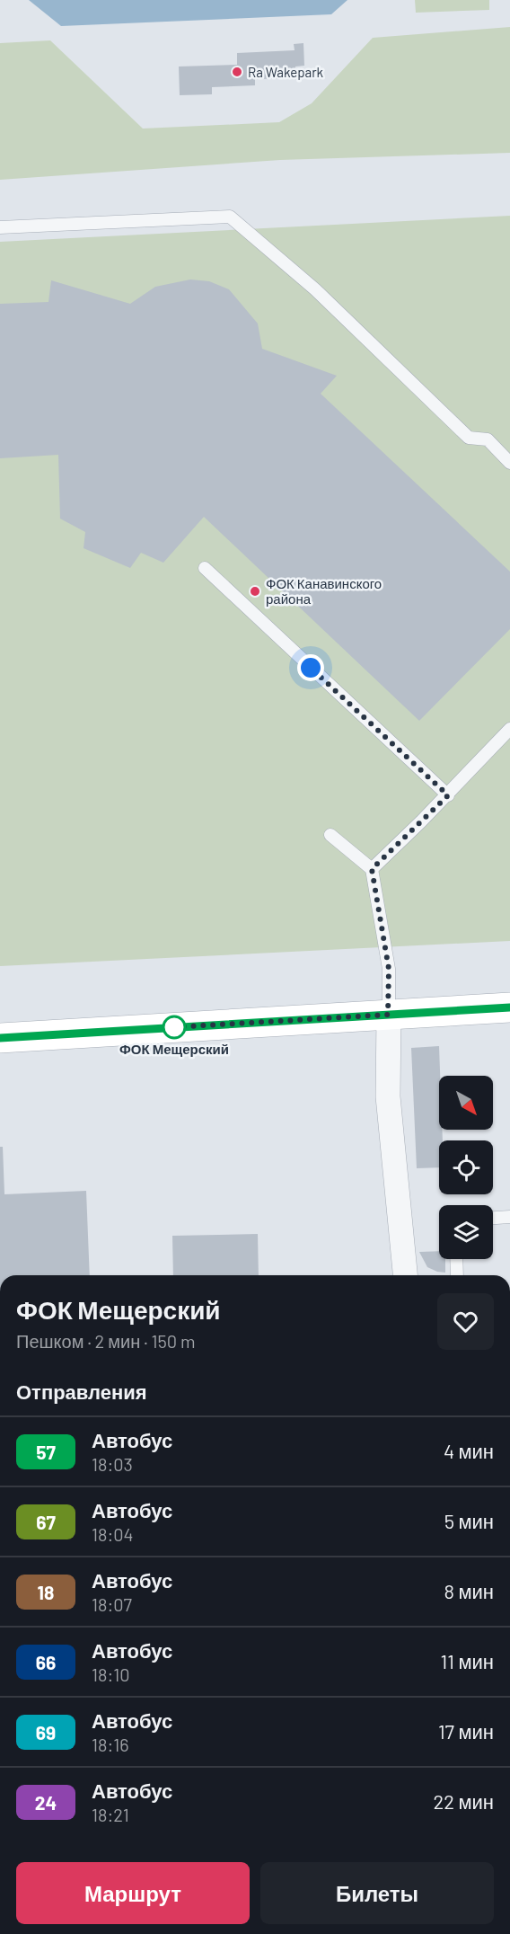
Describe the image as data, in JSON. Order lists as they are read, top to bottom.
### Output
{
  "places": ["Ra Wakepark", "ФОК Канавинского района", "ФОК Мещерский"],
  "lines": ["bus line 57"],
  "north": "bottom right",
  "page": {
    "heading": [
      ["ФОК Мещерский", "Пешком · 2 мин · 150 m"],
      "Отправления"
    ],
    "list": [
      {
        "mark": "57",
        "name": "Автобус",
        "note": "18:03",
        "value": "4 мин"
      },
      {
        "mark": "67",
        "name": "Автобус",
        "note": "18:04",
        "value": "5 мин"
      },
      {
        "mark": "18",
        "name": "Автобус",
        "note": "18:07",
        "value": "8 мин"
      },
      {
        "mark": "66",
        "name": "Автобус",
        "note": "18:10",
        "value": "11 мин"
      },
      {
        "mark": "69",
        "name": "Автобус",
        "note": "18:16",
        "value": "17 мин"
      },
      {
        "mark": "24",
        "name": "Автобус",
        "note": "18:21",
        "value": "22 мин"
      }
    ],
    "buttons": ["Маршрут", "Билеты"]
  }
}
